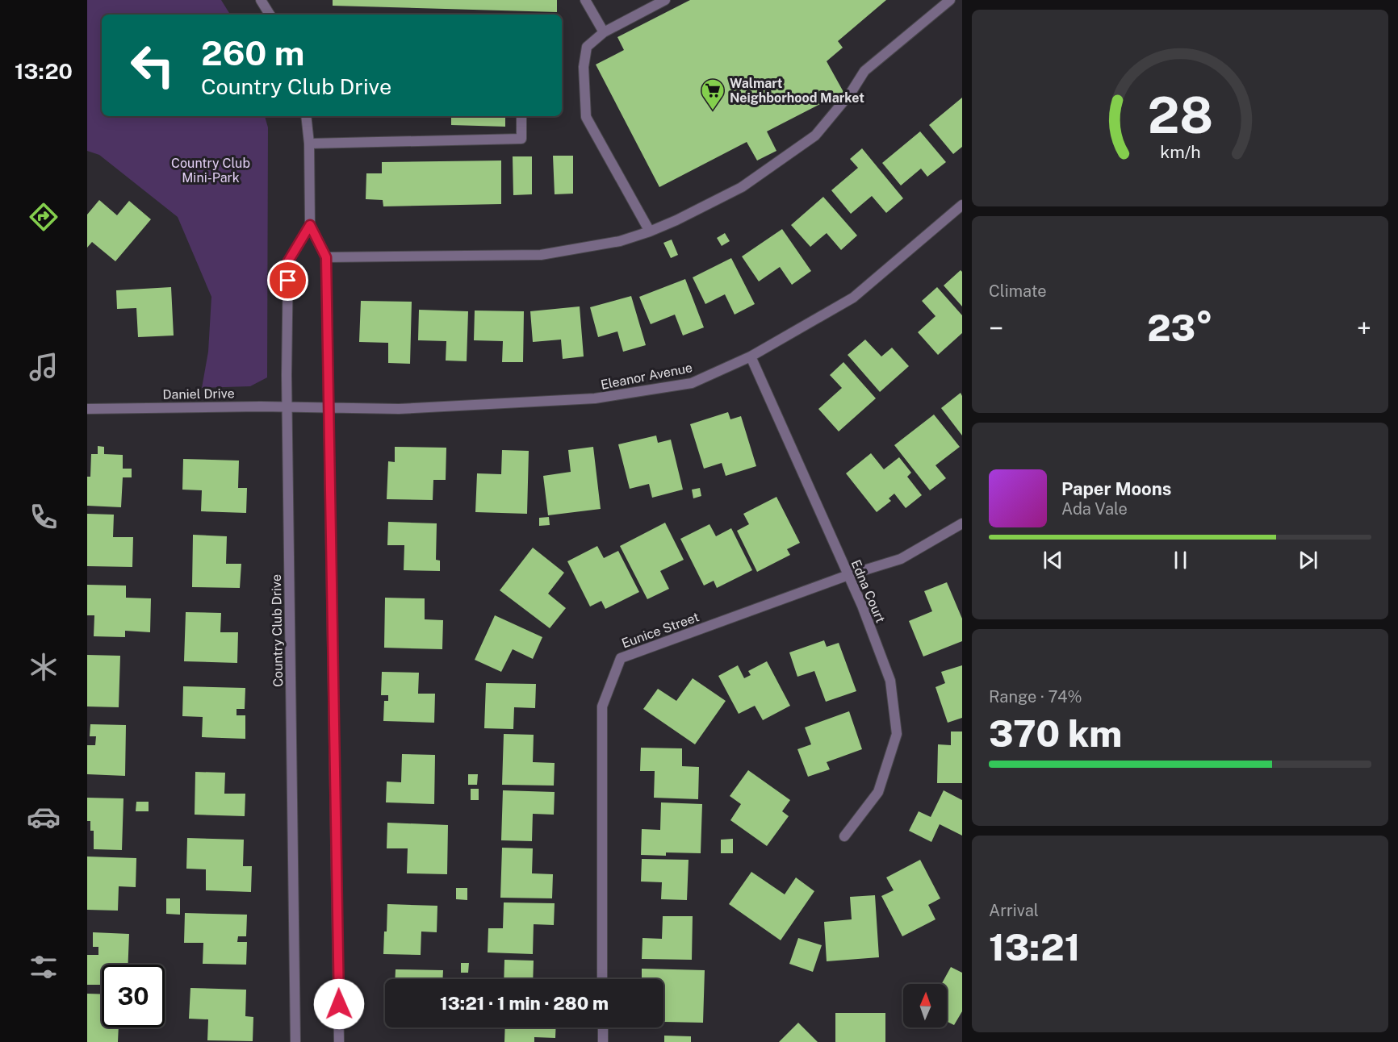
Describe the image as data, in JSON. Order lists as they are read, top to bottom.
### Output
{
  "streets": {
    "street": [
      "Eleanor Avenue",
      "Daniel Drive",
      "Edna Court",
      "Eunice Street",
      "Country Club Drive"
    ]
  },
  "crossings": [
    ["Eleanor Avenue", "Daniel Drive"],
    ["Eleanor Avenue", "Edna Court"],
    ["Daniel Drive", "Country Club Drive"],
    ["Edna Court", "Eunice Street"]
  ],
  "parks": ["Country Club Mini-Park"],
  "places": {
    "supermarket": ["Walmart Neighborhood Market"]
  },
  "north": "top",
  "page": {
    "tabs": "13:20",
    "turn": ["260 m", "Country Club Drive"],
    "tile": [
      "Climate",
      ["Range · 74%", "370 km"],
      ["Arrival", "13:21"]
    ],
    "heat": ["−", "23°", "+"],
    "song": ["Paper Moons", "Ada Vale"],
    "limit": "30",
    "trip": "13:21 · 1 min · 280 m",
    "gauge": ["28", "km/h"]
  }
}
